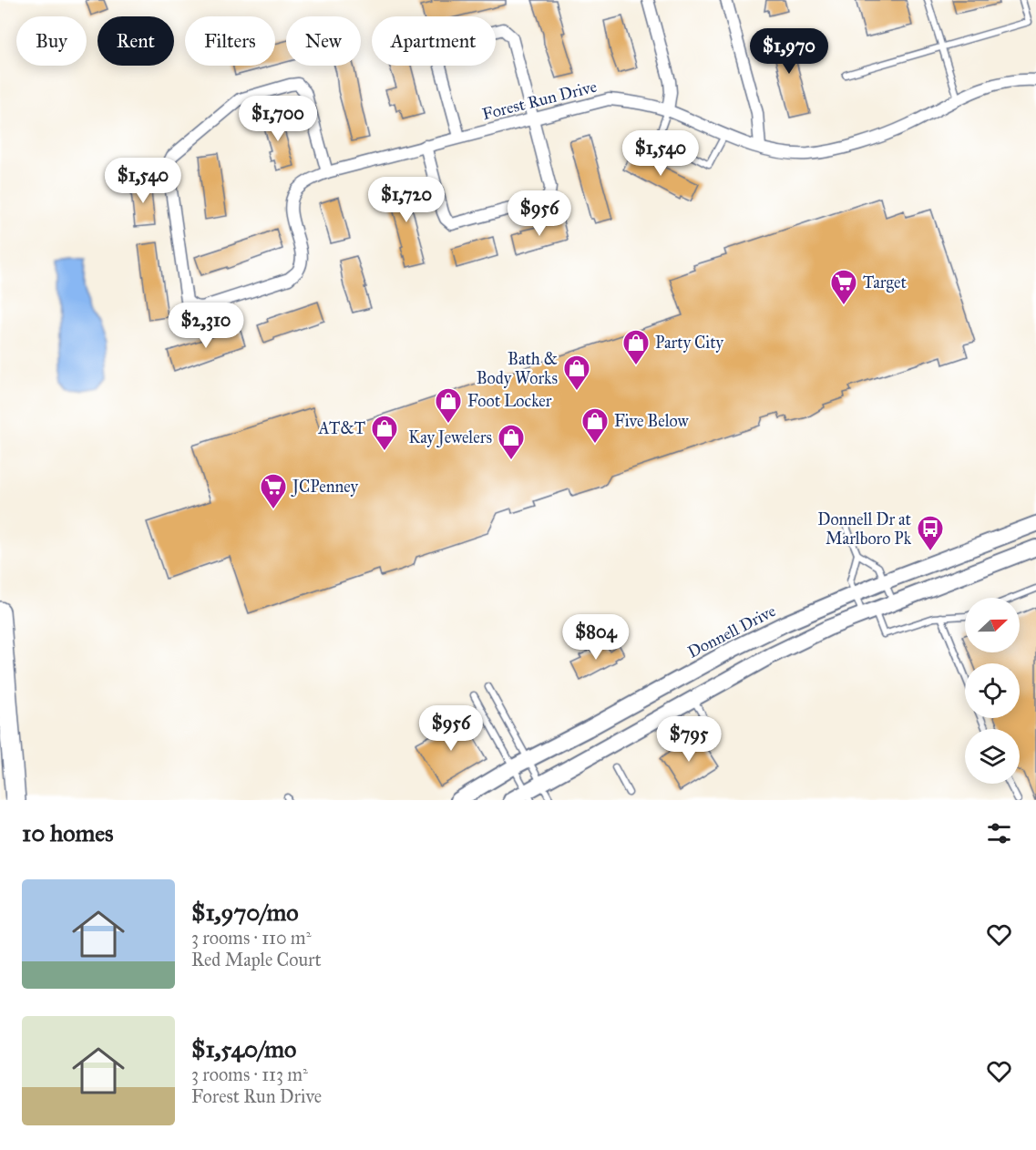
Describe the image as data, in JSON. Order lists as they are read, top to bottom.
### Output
{
  "streets": {
    "street": ["Forest Run Drive", "Donnell Drive"]
  },
  "places": {
    "supermarket": ["Target", "JCPenney"],
    "shop": [
      "Party City",
      "Bath & Body Works",
      "Foot Locker",
      "Five Below",
      "AT&T",
      "Kay Jewelers"
    ],
    "bus stop": ["Donnell Dr at Marlboro Pk"]
  },
  "north": "right",
  "page": {
    "chip": [
      "Buy",
      "Rent",
      "Filters",
      "New",
      "Apartment"
    ],
    "price": [
      "$1,970",
      "$1,700",
      "$1,540",
      "$1,540",
      "$1,720",
      "$956",
      "$2,310",
      "$804",
      "$956",
      "$795"
    ],
    "heading": "10 homes",
    "list": [
      {
        "name": "$1,970/mo",
        "note": "3 rooms · 110 m² · Red Maple Court"
      },
      {
        "name": "$1,540/mo",
        "note": "3 rooms · 113 m² · Forest Run Drive"
      }
    ]
  }
}
